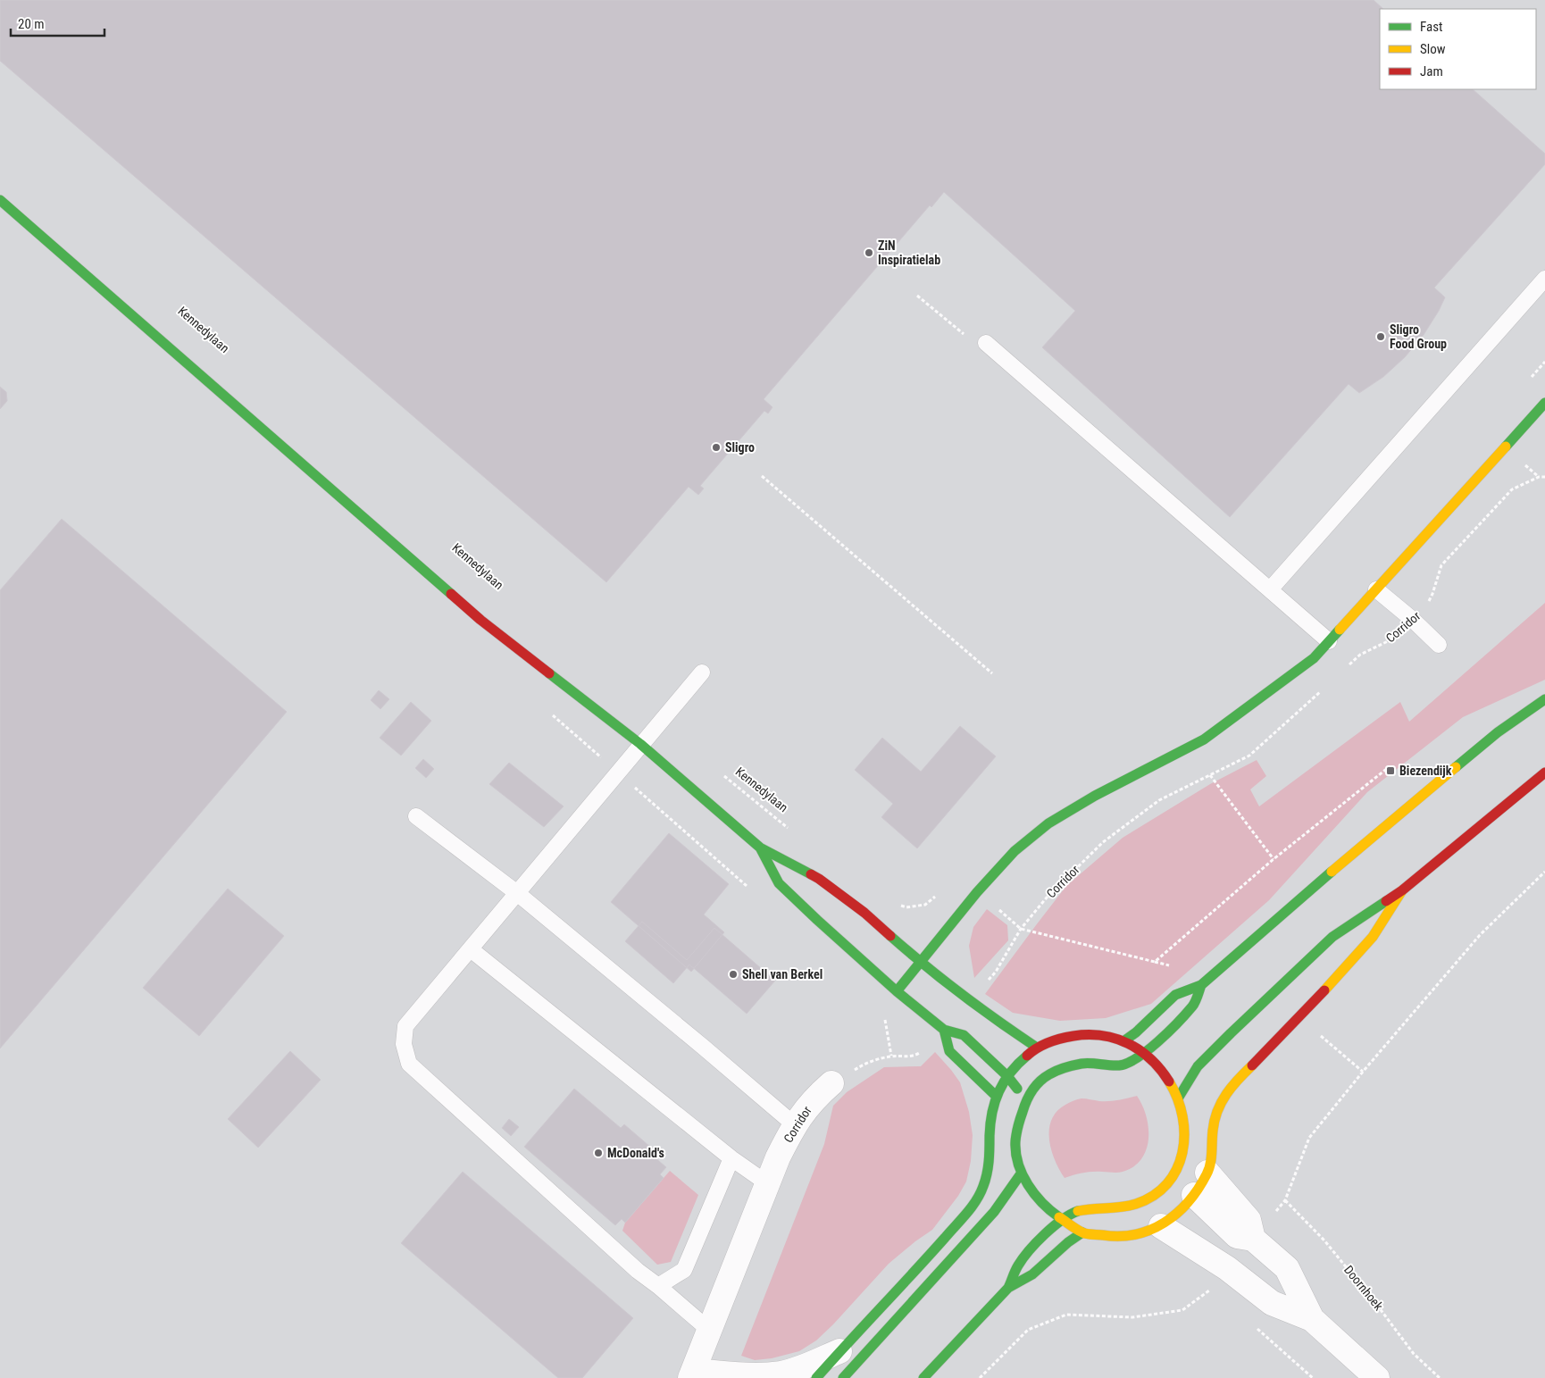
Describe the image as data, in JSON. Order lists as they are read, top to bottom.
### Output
{
  "streets": {
    "main road": ["Corridor"],
    "path": ["Kennedylaan", "Doornhoek"]
  },
  "places": {
    "other": [
      "ZiN Inspiratielab",
      "Sligro Food Group",
      "Sligro",
      "Shell van Berkel",
      "McDonald's"
    ],
    "transit": ["Biezendijk"]
  },
  "legend": ["Fast", "Slow", "Jam"],
  "scale_bar": "20 m"
}
